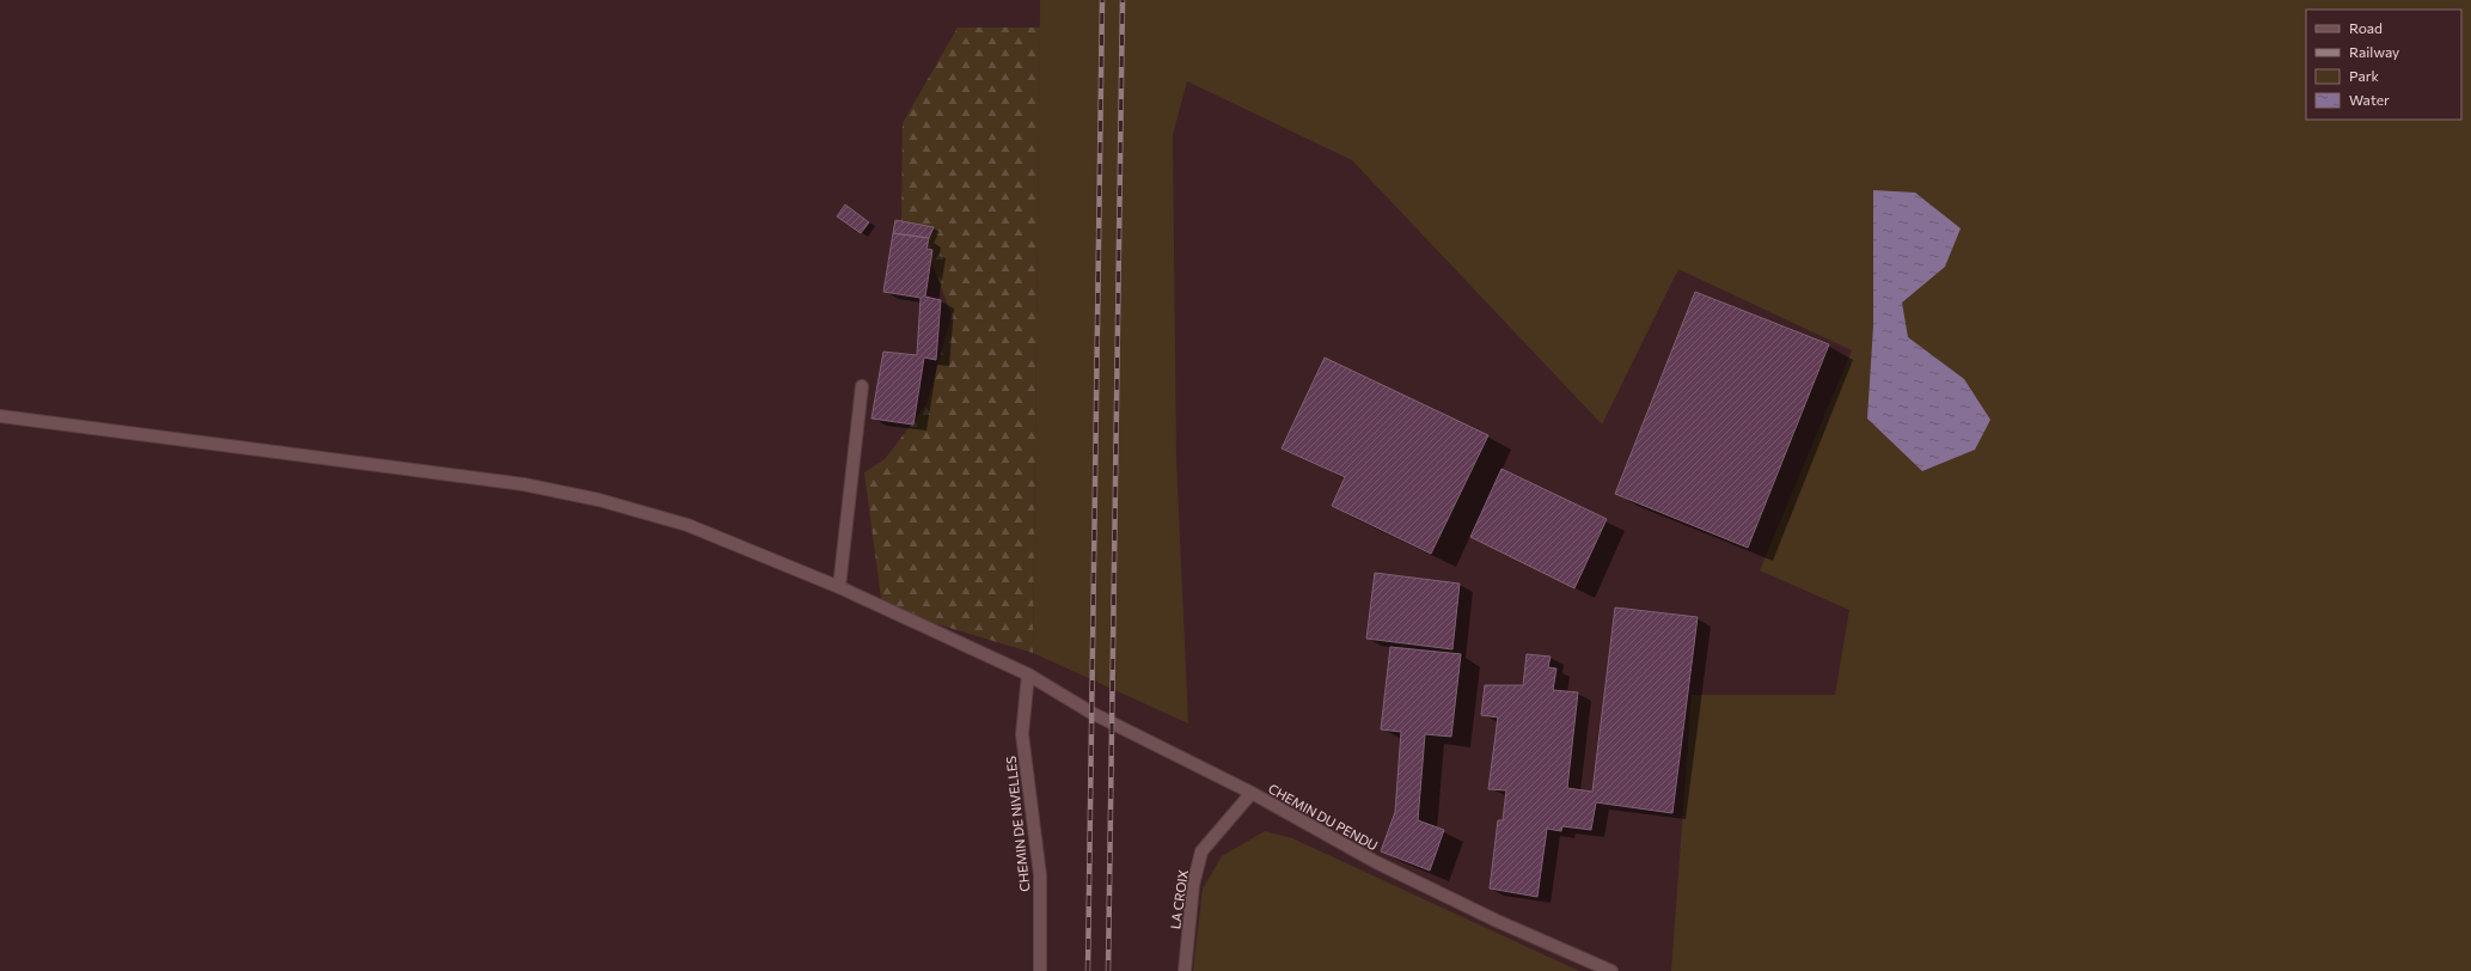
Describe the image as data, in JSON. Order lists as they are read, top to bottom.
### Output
{
  "streets": {
    "street": ["CHEMIN DU PENDU", "CHEMIN DE NIVELLES", "LA CROIX"]
  },
  "crossings": [
    ["CHEMIN DU PENDU", "CHEMIN DE NIVELLES"],
    ["CHEMIN DU PENDU", "LA CROIX"]
  ],
  "legend": [
    "Road",
    "Railway",
    "Park",
    "Water"
  ]
}
